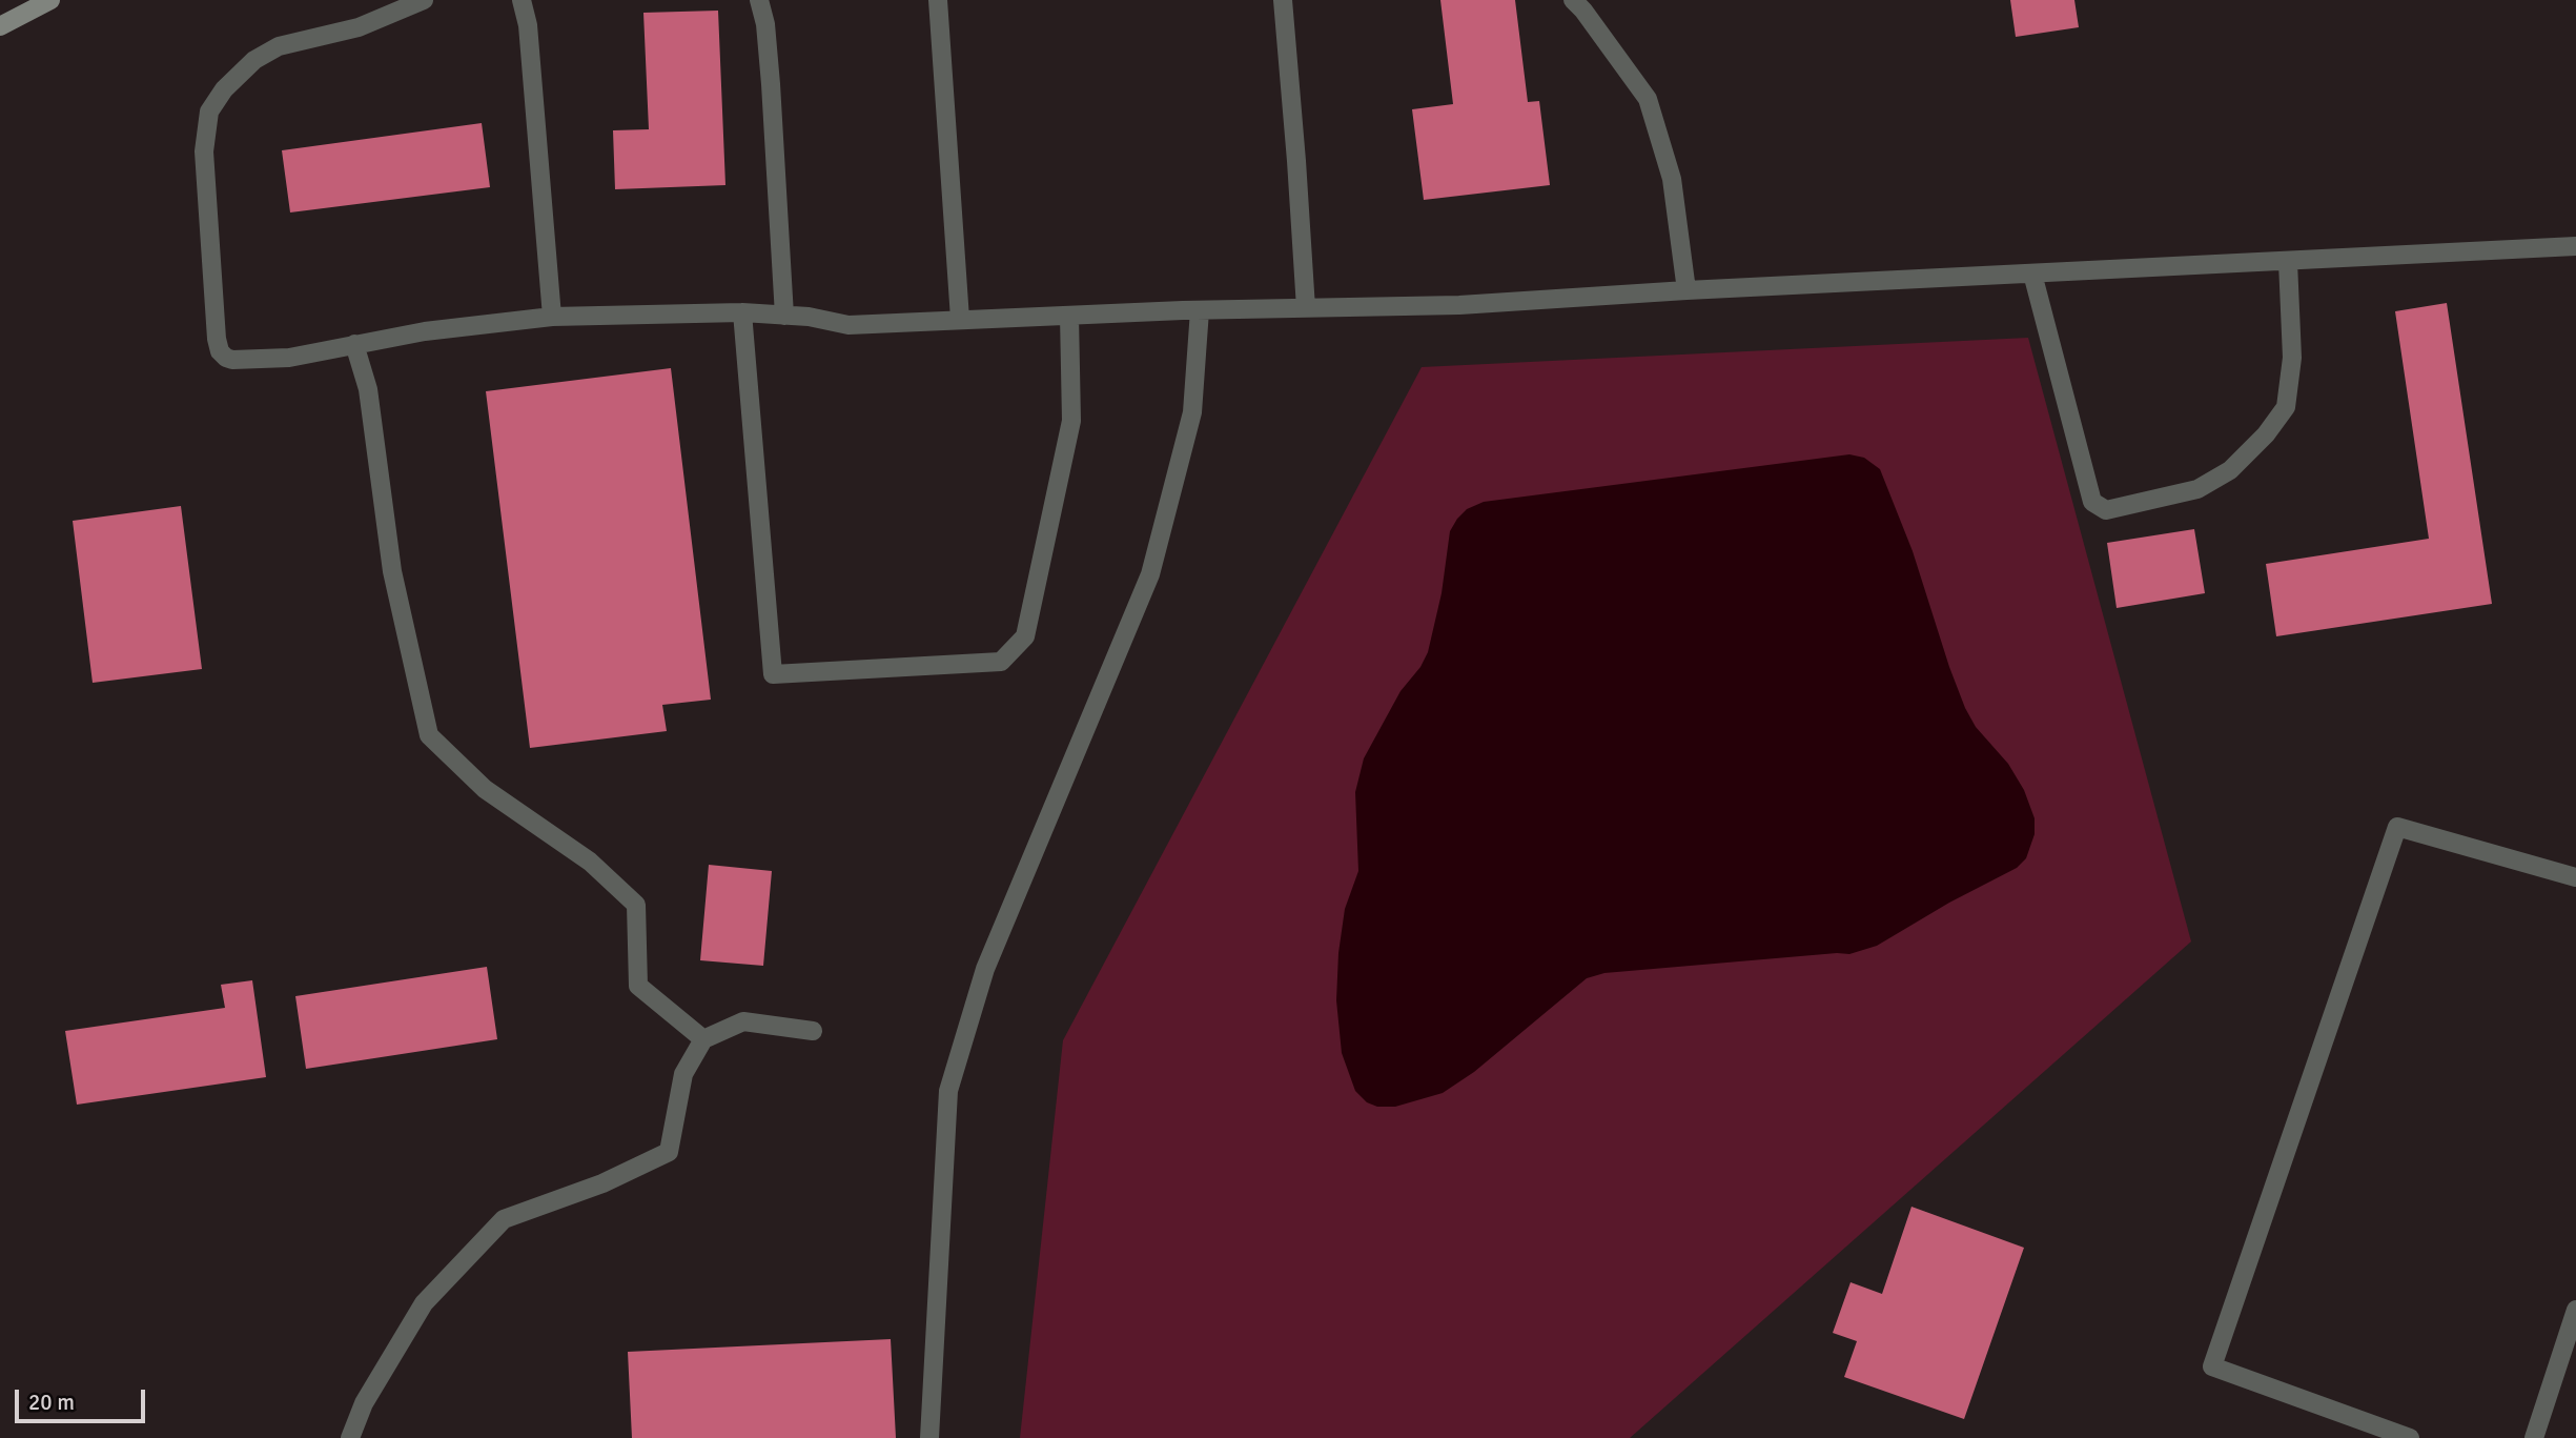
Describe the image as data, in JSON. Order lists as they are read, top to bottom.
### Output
{
  "scale_bar": "20 m"
}
